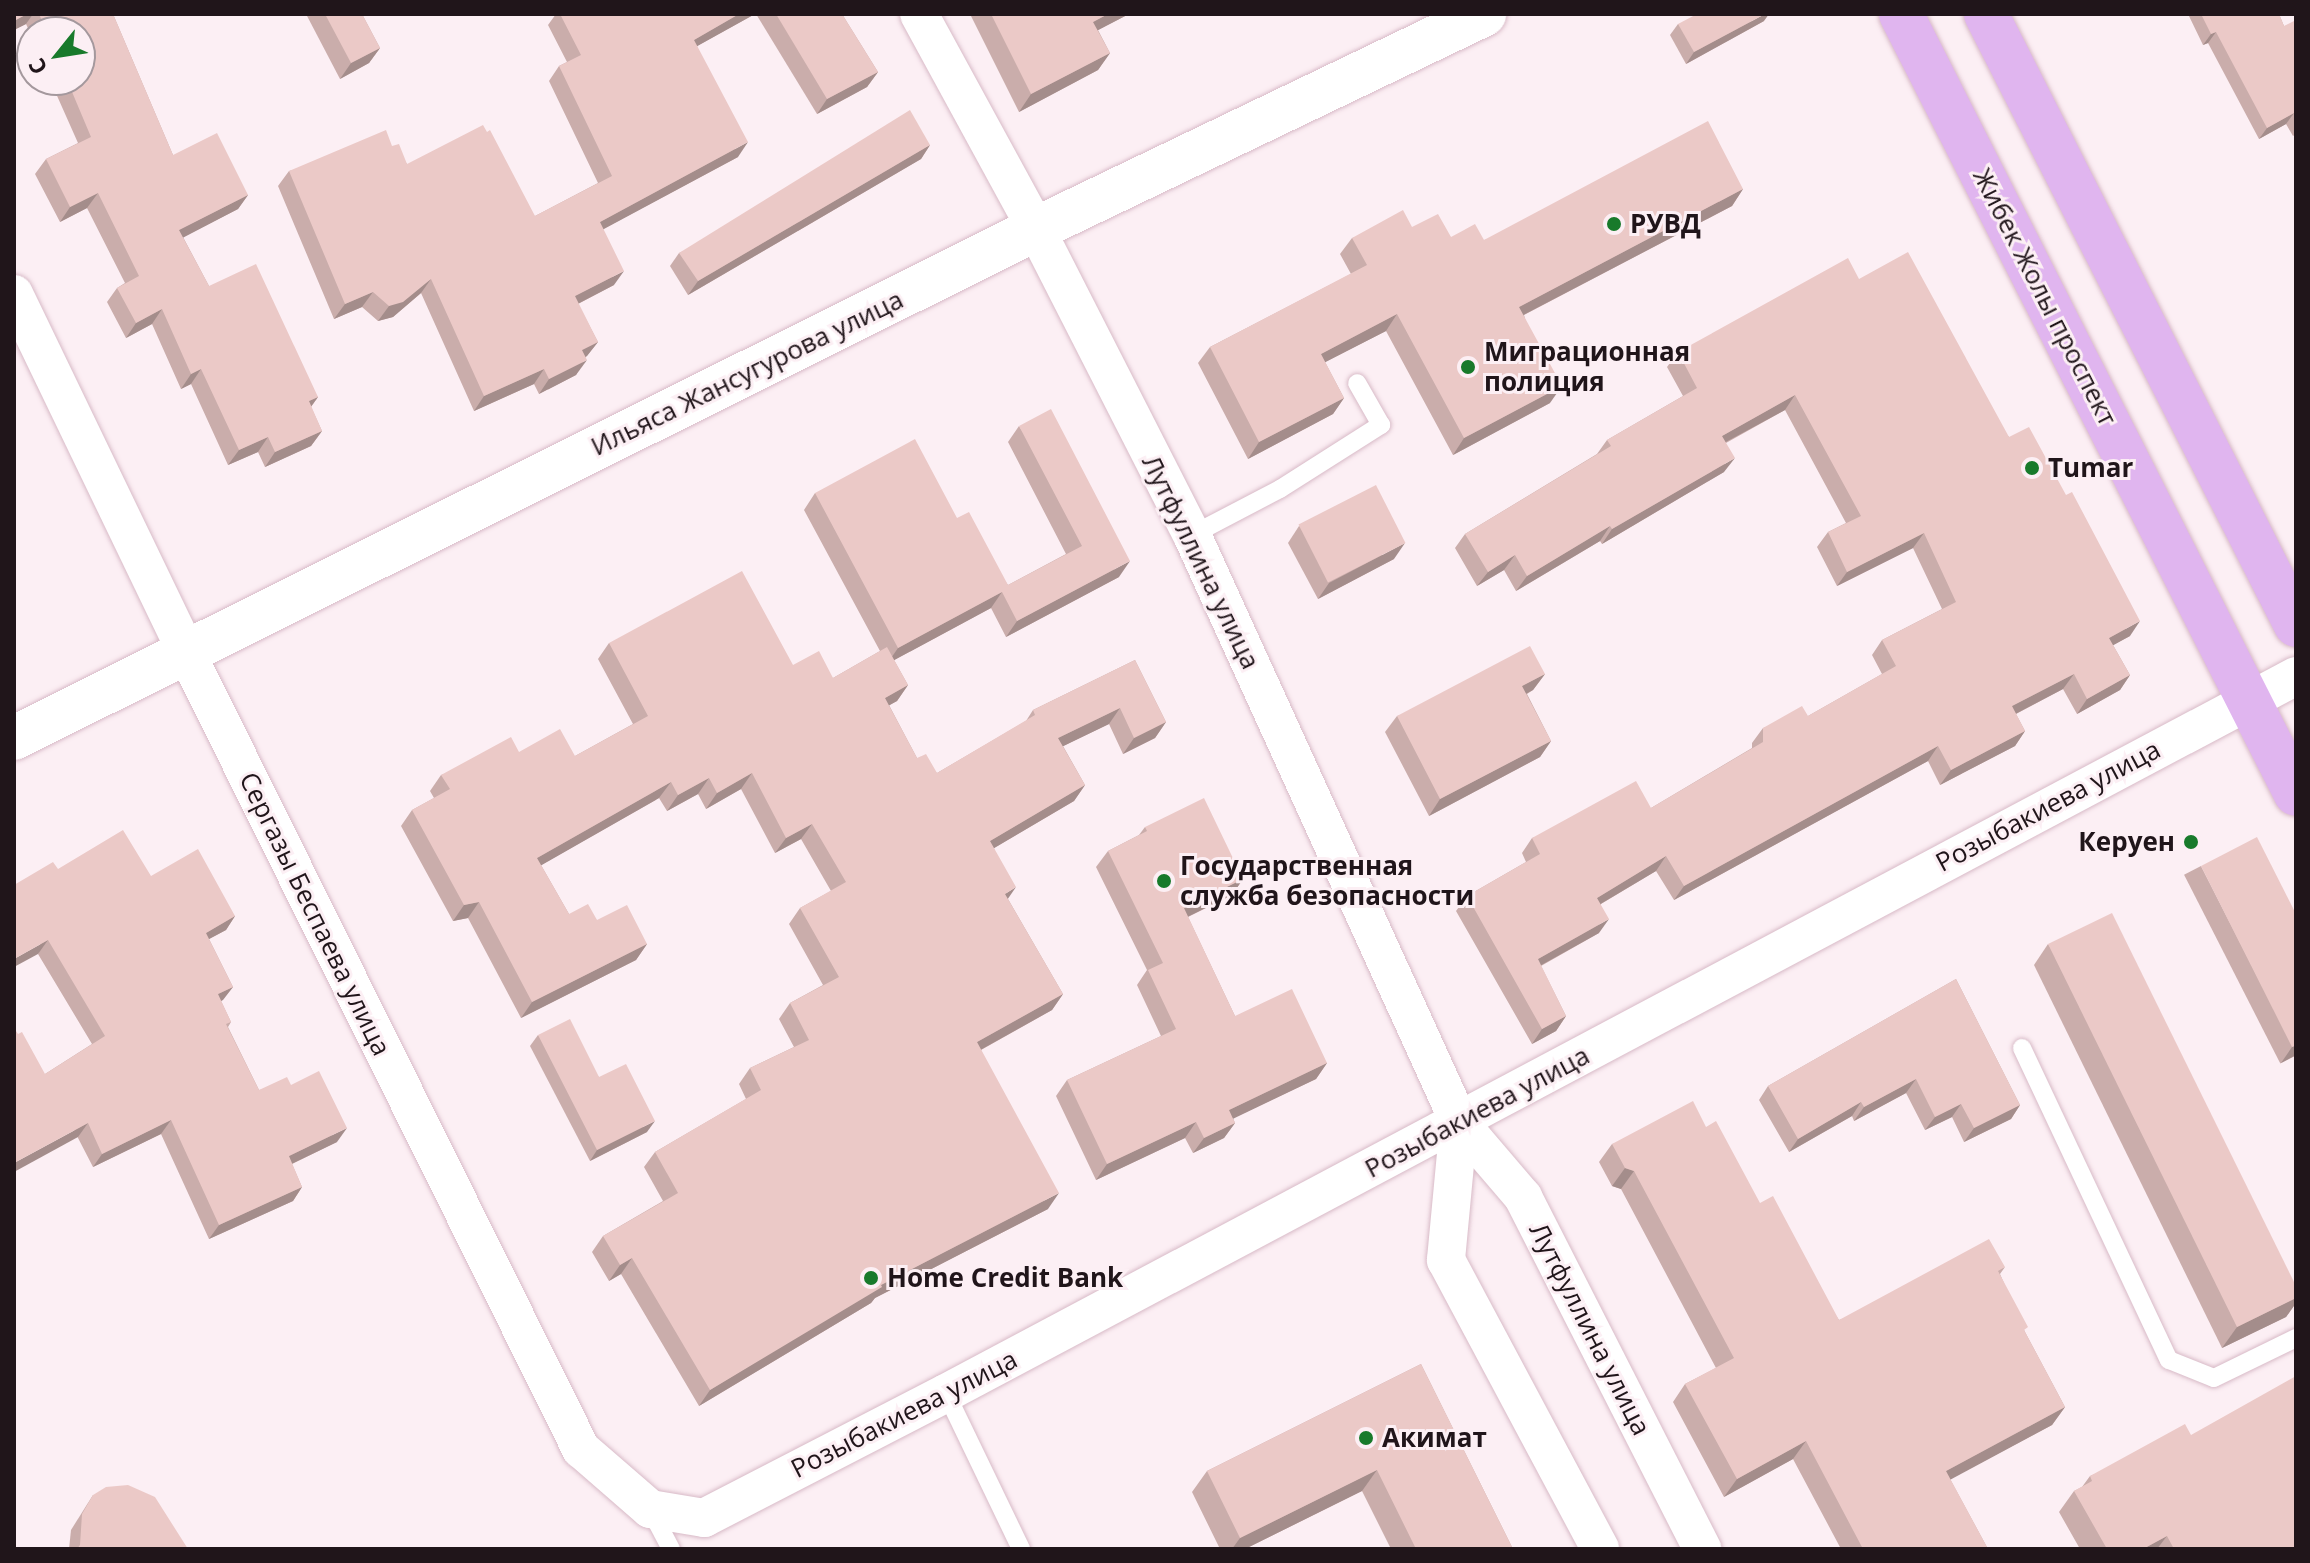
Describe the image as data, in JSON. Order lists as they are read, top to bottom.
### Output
{
  "streets": {
    "highway": ["Жибек Жолы проспект"],
    "main road": ["Ильяса Жансугурова улица"],
    "street": ["Лутфуллина улица", "Розыбакиева улица", "Сергазы Беспаева улица"]
  },
  "crossings": [
    ["Жибек Жолы проспект", "Розыбакиева улица"],
    ["Ильяса Жансугурова улица", "Лутфуллина улица"],
    ["Ильяса Жансугурова улица", "Сергазы Беспаева улица"],
    ["Лутфуллина улица", "Розыбакиева улица"],
    ["Розыбакиева улица", "Сергазы Беспаева улица"]
  ],
  "places": [
    "РУВД",
    "Миграционная полиция",
    "Tumar",
    "Керуен",
    "Государственная служба безопасности",
    "Home Credit Bank",
    "Акимат"
  ],
  "north": "bottom left"
}
